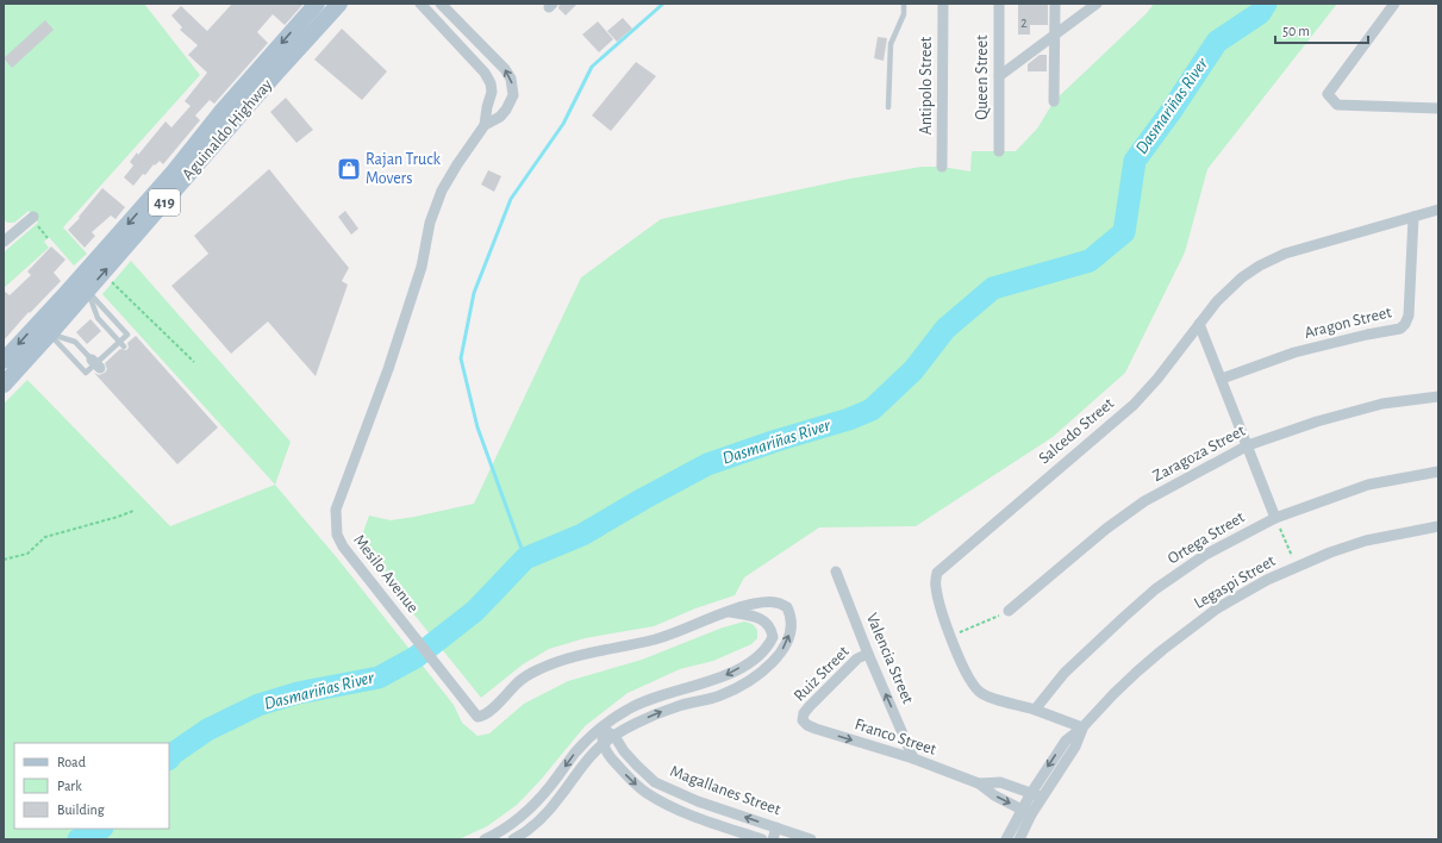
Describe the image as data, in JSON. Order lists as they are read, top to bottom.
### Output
{
  "streets": {
    "main road": ["Aguinaldo Highway", "419"],
    "street": [
      "Queen Street",
      "Antipolo Street",
      "Aragon Street",
      "Salcedo Street",
      "Zaragoza Street",
      "Ortega Street",
      "Mesilo Avenue",
      "Legaspi Street",
      "Valencia Street",
      "Ruiz Street",
      "Franco Street",
      "Magallanes Street"
    ]
  },
  "crossings": [
    ["Aragon Street", "Salcedo Street"],
    ["Salcedo Street", "Ortega Street"],
    ["Salcedo Street", "Legaspi Street"],
    ["Mesilo Avenue", "Magallanes Street"],
    ["Legaspi Street", "Franco Street"],
    ["Valencia Street", "Ruiz Street"],
    ["Valencia Street", "Franco Street"],
    ["Ruiz Street", "Franco Street"]
  ],
  "one_way": ["Valencia Street"],
  "water": ["Dasmariñas River"],
  "places": {
    "shop": ["Rajan Truck Movers"]
  },
  "house_numbers": ["2"],
  "legend": ["Road", "Park", "Building"],
  "scale_bar": "50 m"
}
